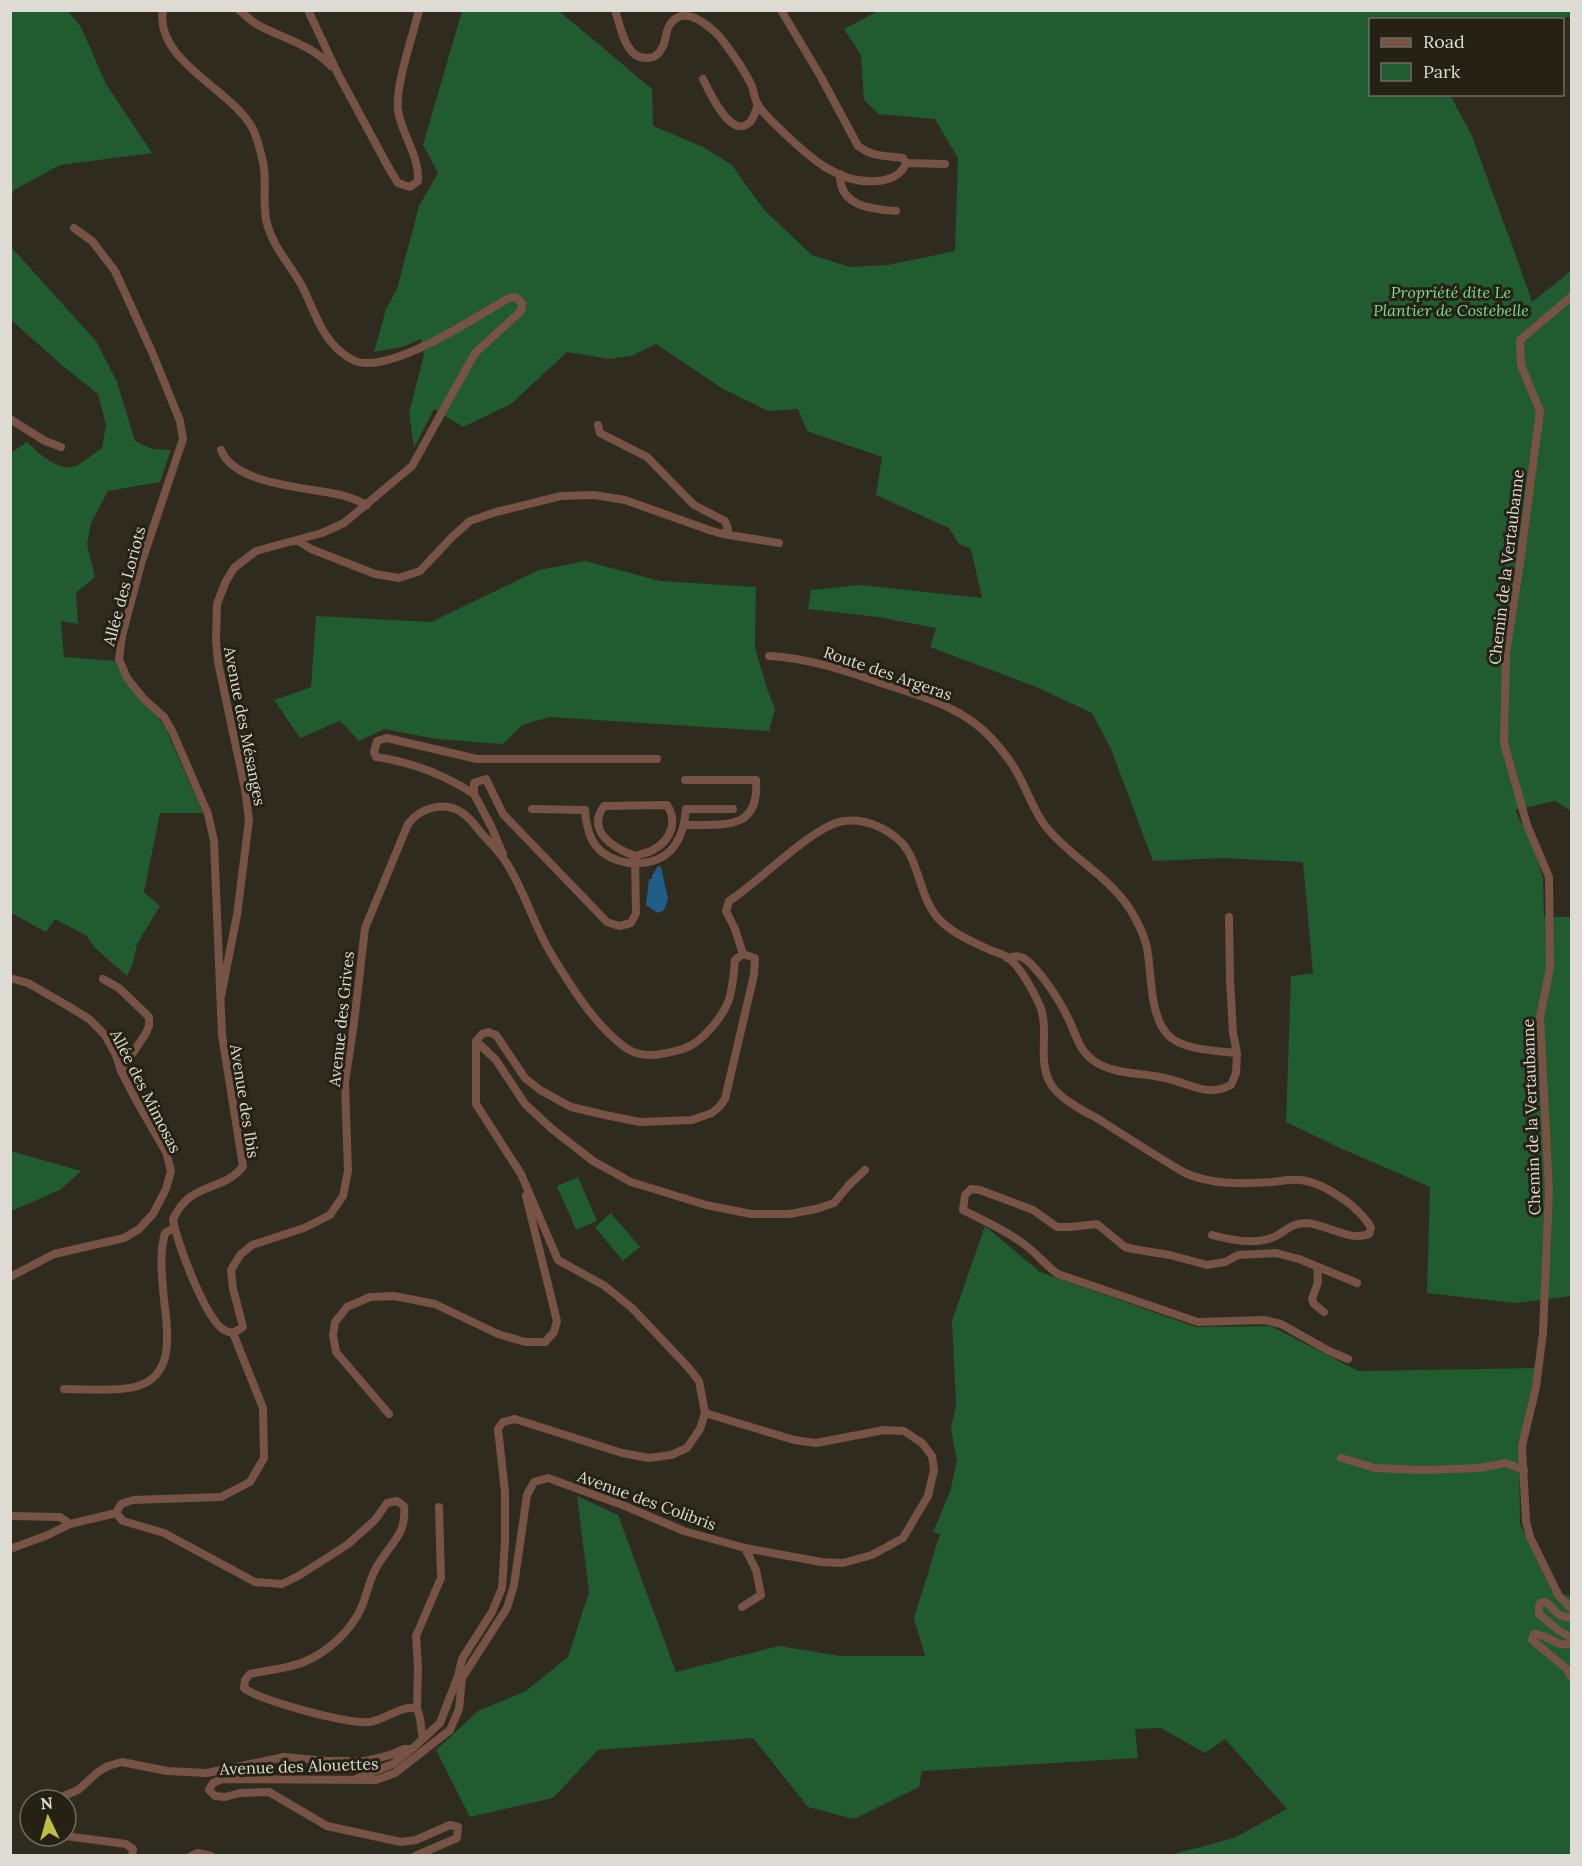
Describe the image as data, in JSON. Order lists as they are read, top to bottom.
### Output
{
  "streets": {
    "street": [
      "Chemin de la Vertaubanne",
      "Allée des Loriots",
      "Route des Argeras",
      "Avenue des Mésanges",
      "Avenue des Grives",
      "Allée des Mimosas",
      "Avenue des Ibis",
      "Avenue des Colibris",
      "Avenue des Alouettes"
    ]
  },
  "crossings": [
    ["Allée des Loriots", "Avenue des Mésanges"],
    ["Allée des Loriots", "Avenue des Ibis"],
    ["Avenue des Mésanges", "Avenue des Ibis"],
    ["Avenue des Colibris", "Avenue des Alouettes"]
  ],
  "parks": ["Propriété dite Le Plantier de Costebelle"],
  "legend": ["Road", "Park"],
  "north": "top"
}
